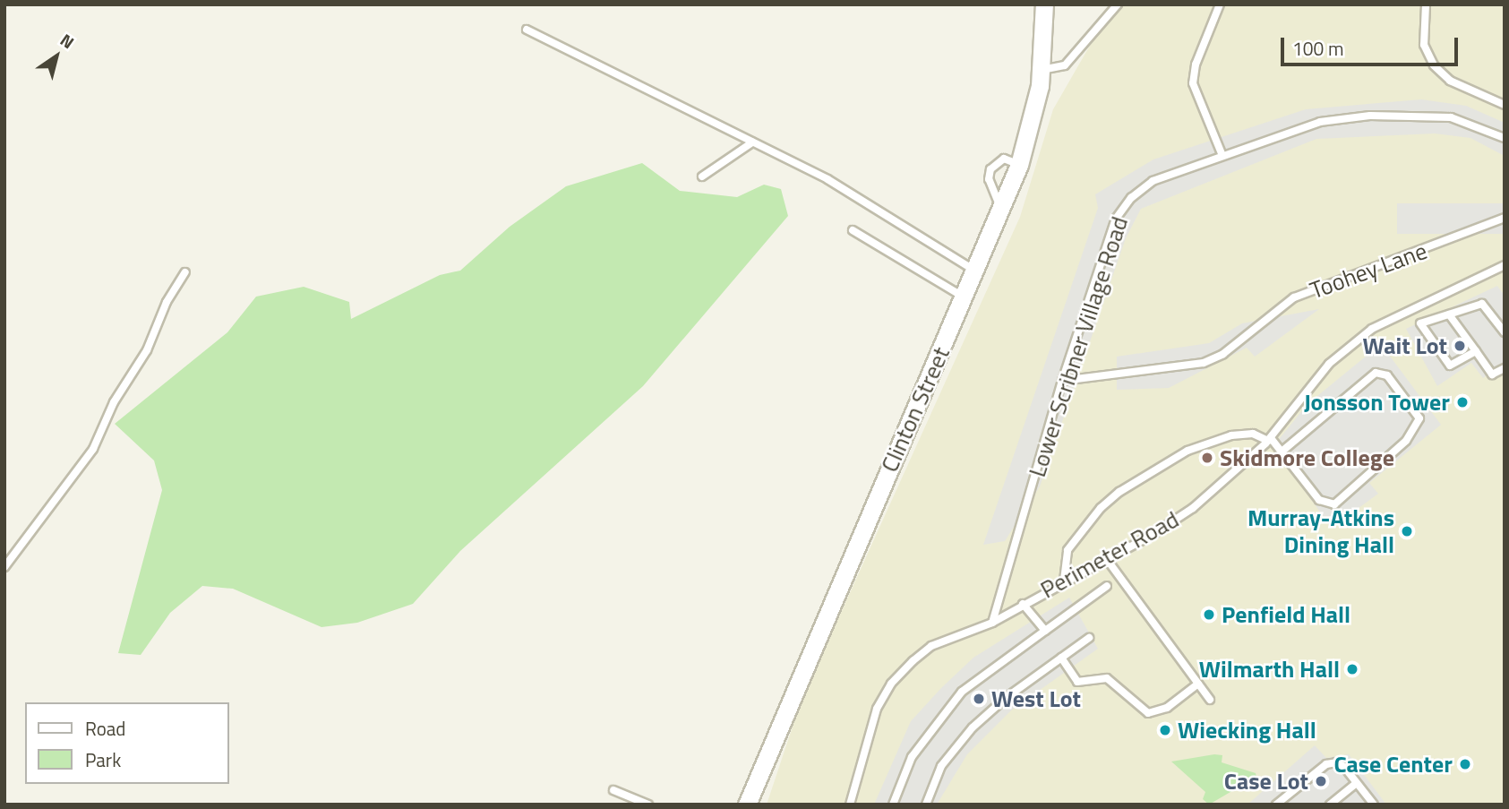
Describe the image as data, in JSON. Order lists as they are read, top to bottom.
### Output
{
  "streets": {
    "street": ["Clinton Street"],
    "lane": ["Toohey Lane", "Lower Scribner Village Road", "Perimeter Road"]
  },
  "crossings": [
    ["Toohey Lane", "Lower Scribner Village Road"],
    ["Lower Scribner Village Road", "Perimeter Road"]
  ],
  "places": [
    "Wait Lot",
    "Jonsson Tower",
    "Skidmore College",
    "Murray-Atkins Dining Hall",
    "Penfield Hall",
    "Wilmarth Hall",
    "West Lot",
    "Wiecking Hall",
    "Case Center",
    "Case Lot"
  ],
  "legend": ["Road", "Park"],
  "scale_bar": "100 m",
  "north": "top right"
}
